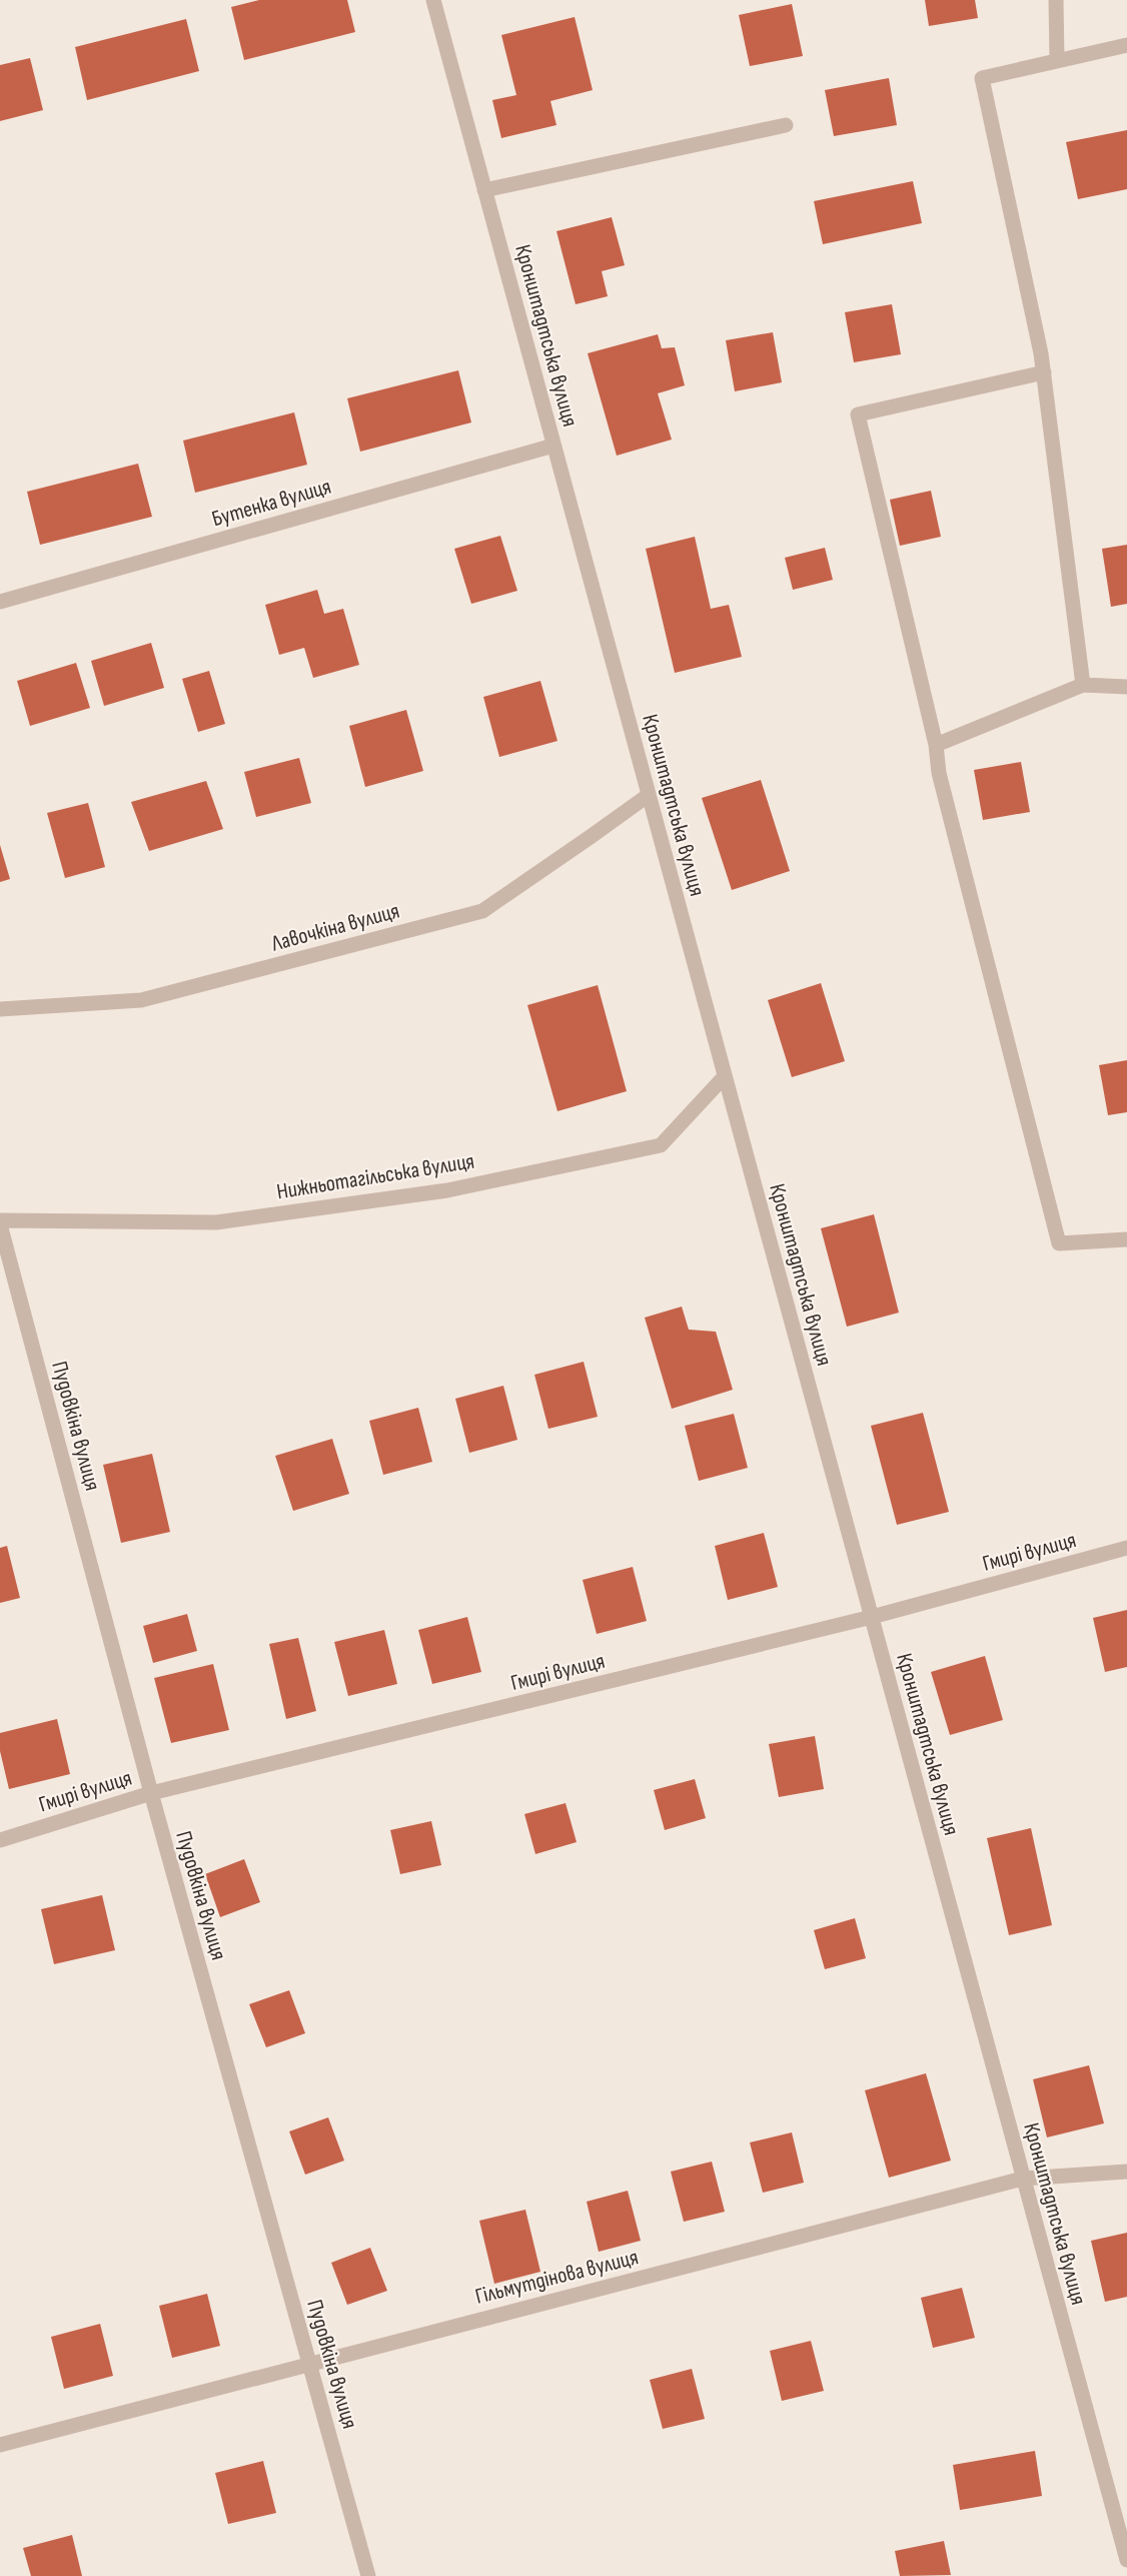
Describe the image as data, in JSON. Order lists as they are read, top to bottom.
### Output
{
  "streets": {
    "street": [
      "Кронштадтська вулиця",
      "Бутенка вулиця",
      "Лавочкіна вулиця",
      "Нижньотагільська вулиця",
      "Пудовкіна вулиця",
      "Гмирі вулиця",
      "Гільмутдінова вулиця"
    ]
  },
  "crossings": [
    ["Кронштадтська вулиця", "Бутенка вулиця"],
    ["Кронштадтська вулиця", "Лавочкіна вулиця"],
    ["Кронштадтська вулиця", "Нижньотагільська вулиця"],
    ["Кронштадтська вулиця", "Гмирі вулиця"],
    ["Кронштадтська вулиця", "Гільмутдінова вулиця"],
    ["Нижньотагільська вулиця", "Пудовкіна вулиця"],
    ["Пудовкіна вулиця", "Гмирі вулиця"],
    ["Пудовкіна вулиця", "Гільмутдінова вулиця"]
  ]
}
